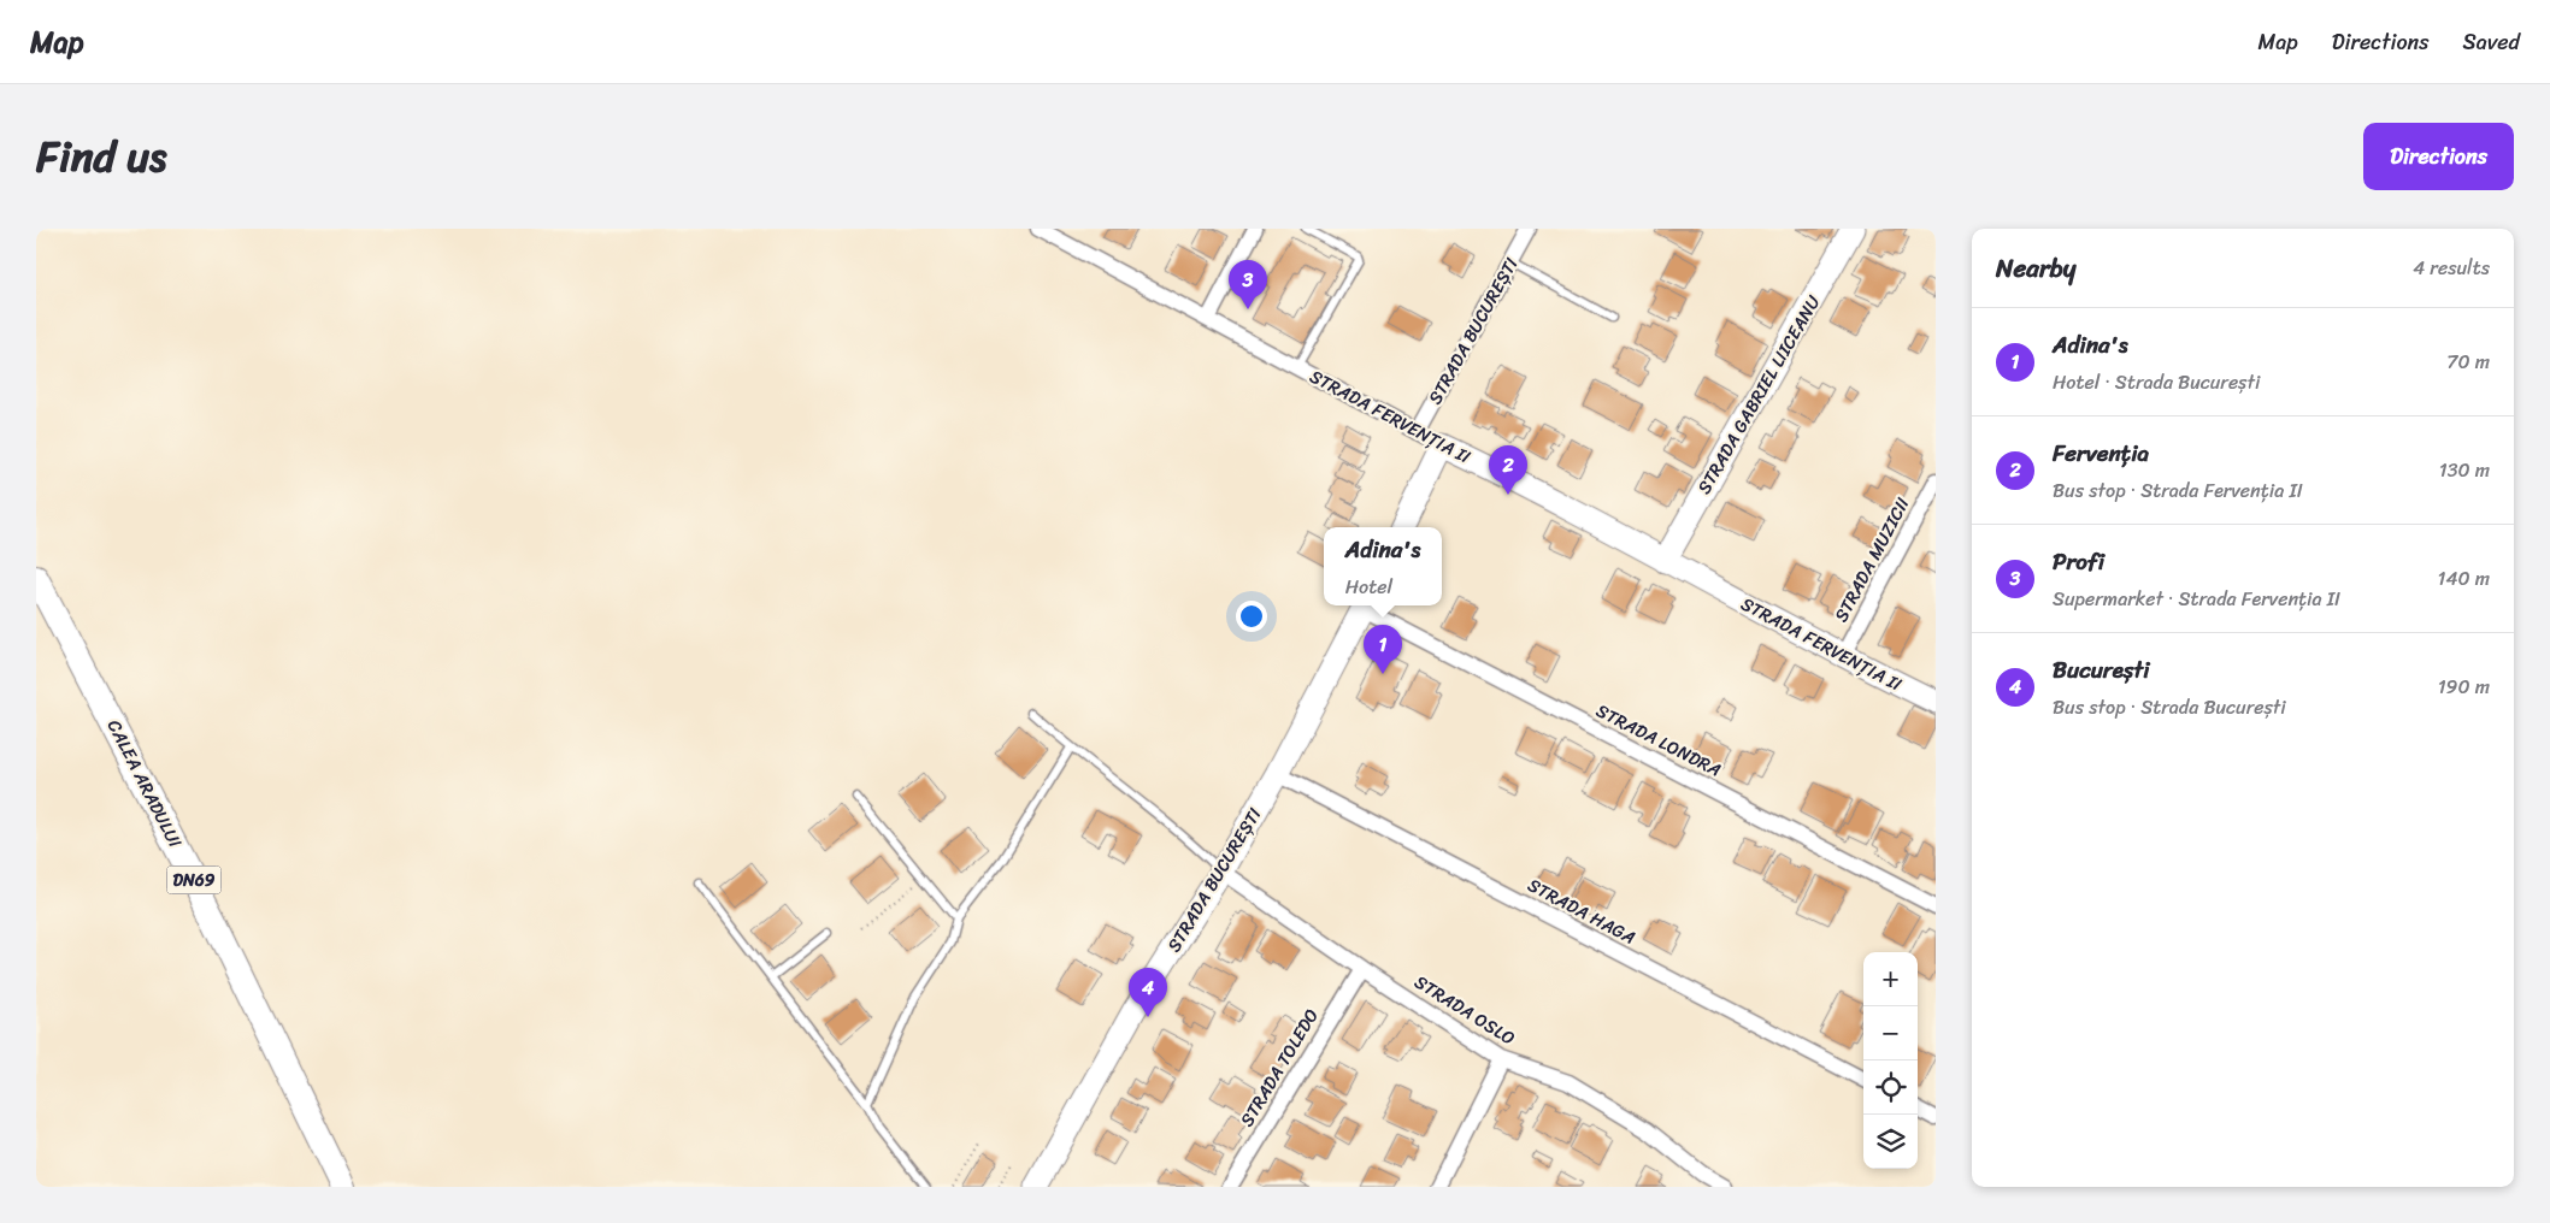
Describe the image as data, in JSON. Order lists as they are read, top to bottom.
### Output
{
  "streets": {
    "main road": ["CALEA ARADULUI", "DN69"],
    "street": [
      "STRADA BUCUREȘTI",
      "STRADA GABRIEL LIICEANU",
      "STRADA FERVENȚIA II",
      "STRADA MUZICII",
      "STRADA LONDRA",
      "STRADA HAGA",
      "STRADA OSLO",
      "STRADA TOLEDO"
    ]
  },
  "crossings": [
    ["STRADA BUCUREȘTI", "STRADA FERVENȚIA II"],
    ["STRADA BUCUREȘTI", "STRADA HAGA"],
    ["STRADA BUCUREȘTI", "STRADA OSLO"],
    ["STRADA GABRIEL LIICEANU", "STRADA FERVENȚIA II"],
    ["STRADA FERVENȚIA II", "STRADA MUZICII"],
    ["STRADA OSLO", "STRADA TOLEDO"]
  ],
  "page": {
    "header": "Map",
    "nav": ["Map", "Directions", "Saved"],
    "title": "Find us",
    "buttons": "Directions",
    "heading": ["Nearby", "4 results"],
    "pins": [
      "3",
      "2",
      "1",
      "4"
    ],
    "list": [
      {
        "mark": "1",
        "name": "Adina's",
        "note": "Hotel · Strada București",
        "value": "70 m"
      },
      {
        "mark": "2",
        "name": "Fervenția",
        "note": "Bus stop · Strada Fervenția II",
        "value": "130 m"
      },
      {
        "mark": "3",
        "name": "Profi",
        "note": "Supermarket · Strada Fervenția II",
        "value": "140 m"
      },
      {
        "mark": "4",
        "name": "București",
        "note": "Bus stop · Strada București",
        "value": "190 m"
      }
    ],
    "popup": ["Adina's", "Hotel"],
    "map_buttons": ["+", "−"]
  }
}
